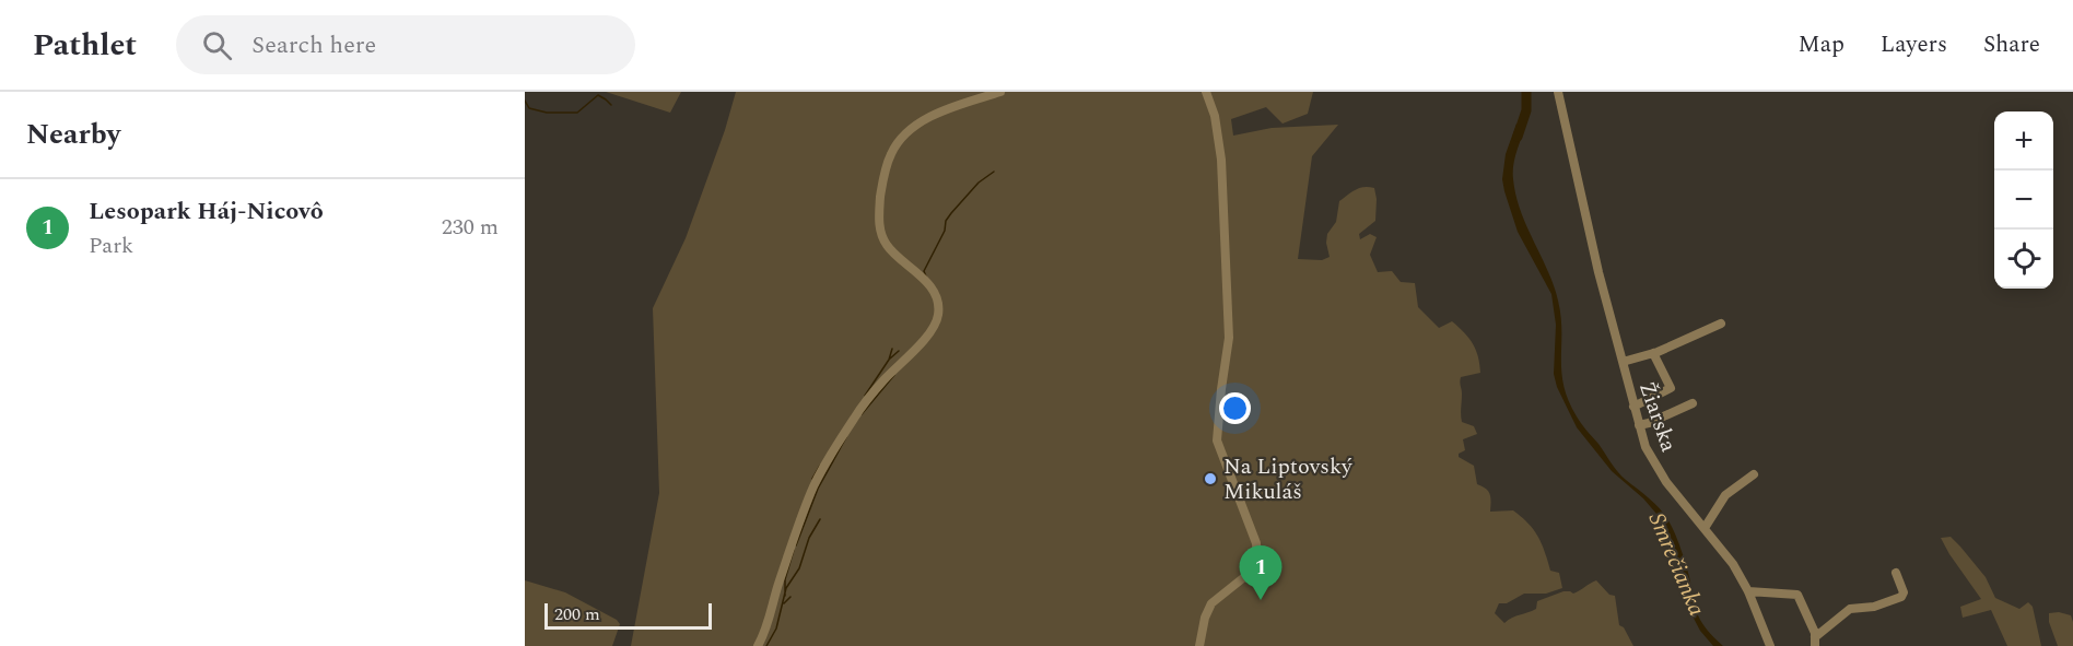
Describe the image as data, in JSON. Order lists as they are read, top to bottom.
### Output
{
  "streets": {
    "street": ["Žiarska"]
  },
  "water": ["Smrečianka"],
  "places": ["Na Liptovský Mikuláš"],
  "scale_bar": "200 m",
  "page": {
    "header": "Pathlet",
    "search": "Search here",
    "nav": ["Map", "Layers", "Share"],
    "heading": "Nearby",
    "map_buttons": ["+", "−"],
    "list": [
      {
        "mark": "1",
        "name": "Lesopark Háj-Nicovô",
        "note": "Park",
        "value": "230 m"
      }
    ],
    "pins": "1",
    "scale": "200 m"
  }
}
